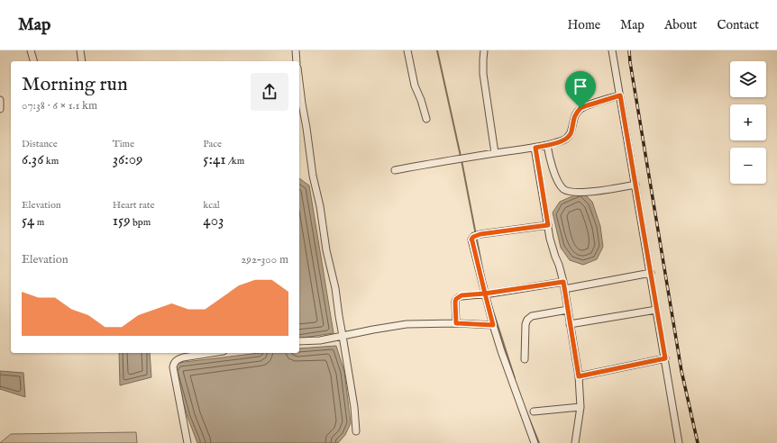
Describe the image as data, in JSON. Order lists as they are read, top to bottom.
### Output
{
  "page": {
    "header": "Map",
    "nav": [
      "Home",
      "Map",
      "About",
      "Contact"
    ],
    "map_buttons": ["+", "−"],
    "heading": ["Morning run", "07:38 · 6 × 1.1 km"],
    "stats": [
      ["Distance", "6.36 km"],
      ["Time", "36:09"],
      ["Pace", "5:41 /km"],
      ["Elevation", "54 m"],
      ["Heart rate", "159 bpm"],
      ["kcal", "403"]
    ],
    "chart": ["Elevation", "292–300 m"]
  }
}
